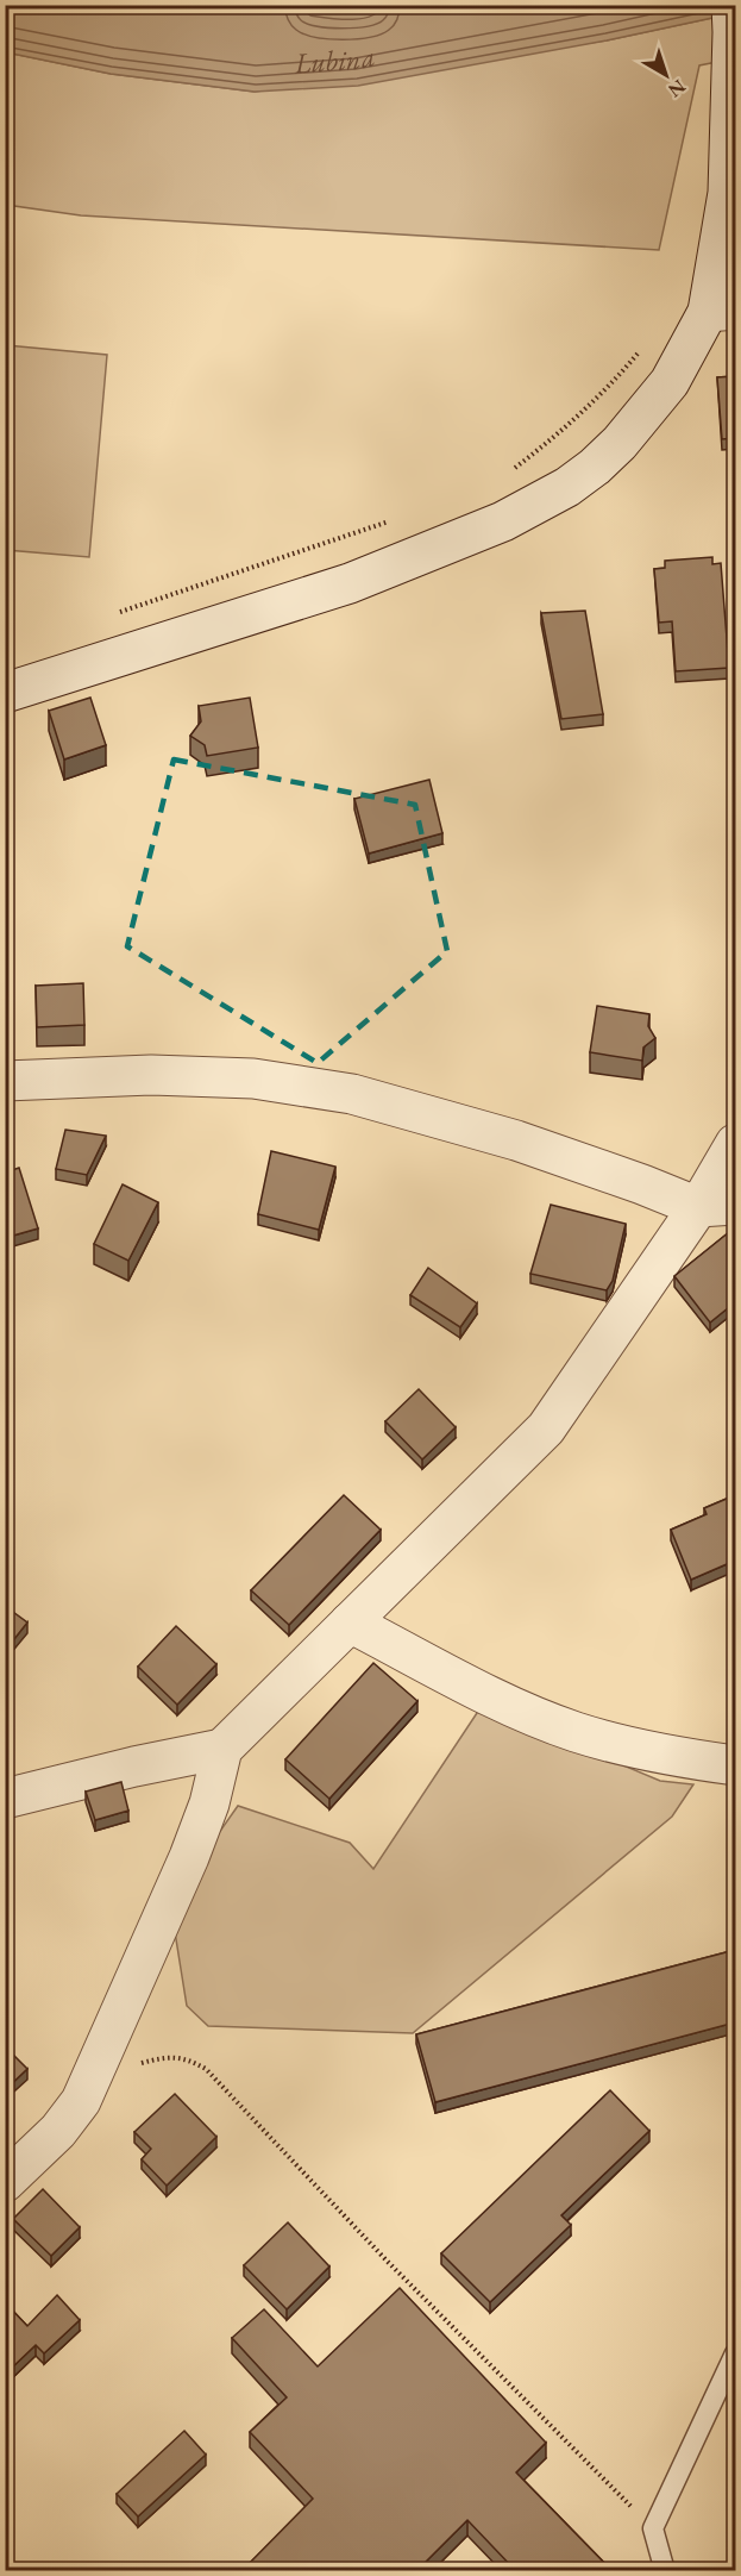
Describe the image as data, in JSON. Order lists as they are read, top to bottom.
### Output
{
  "water": ["Lubina"],
  "north": "bottom right"
}
